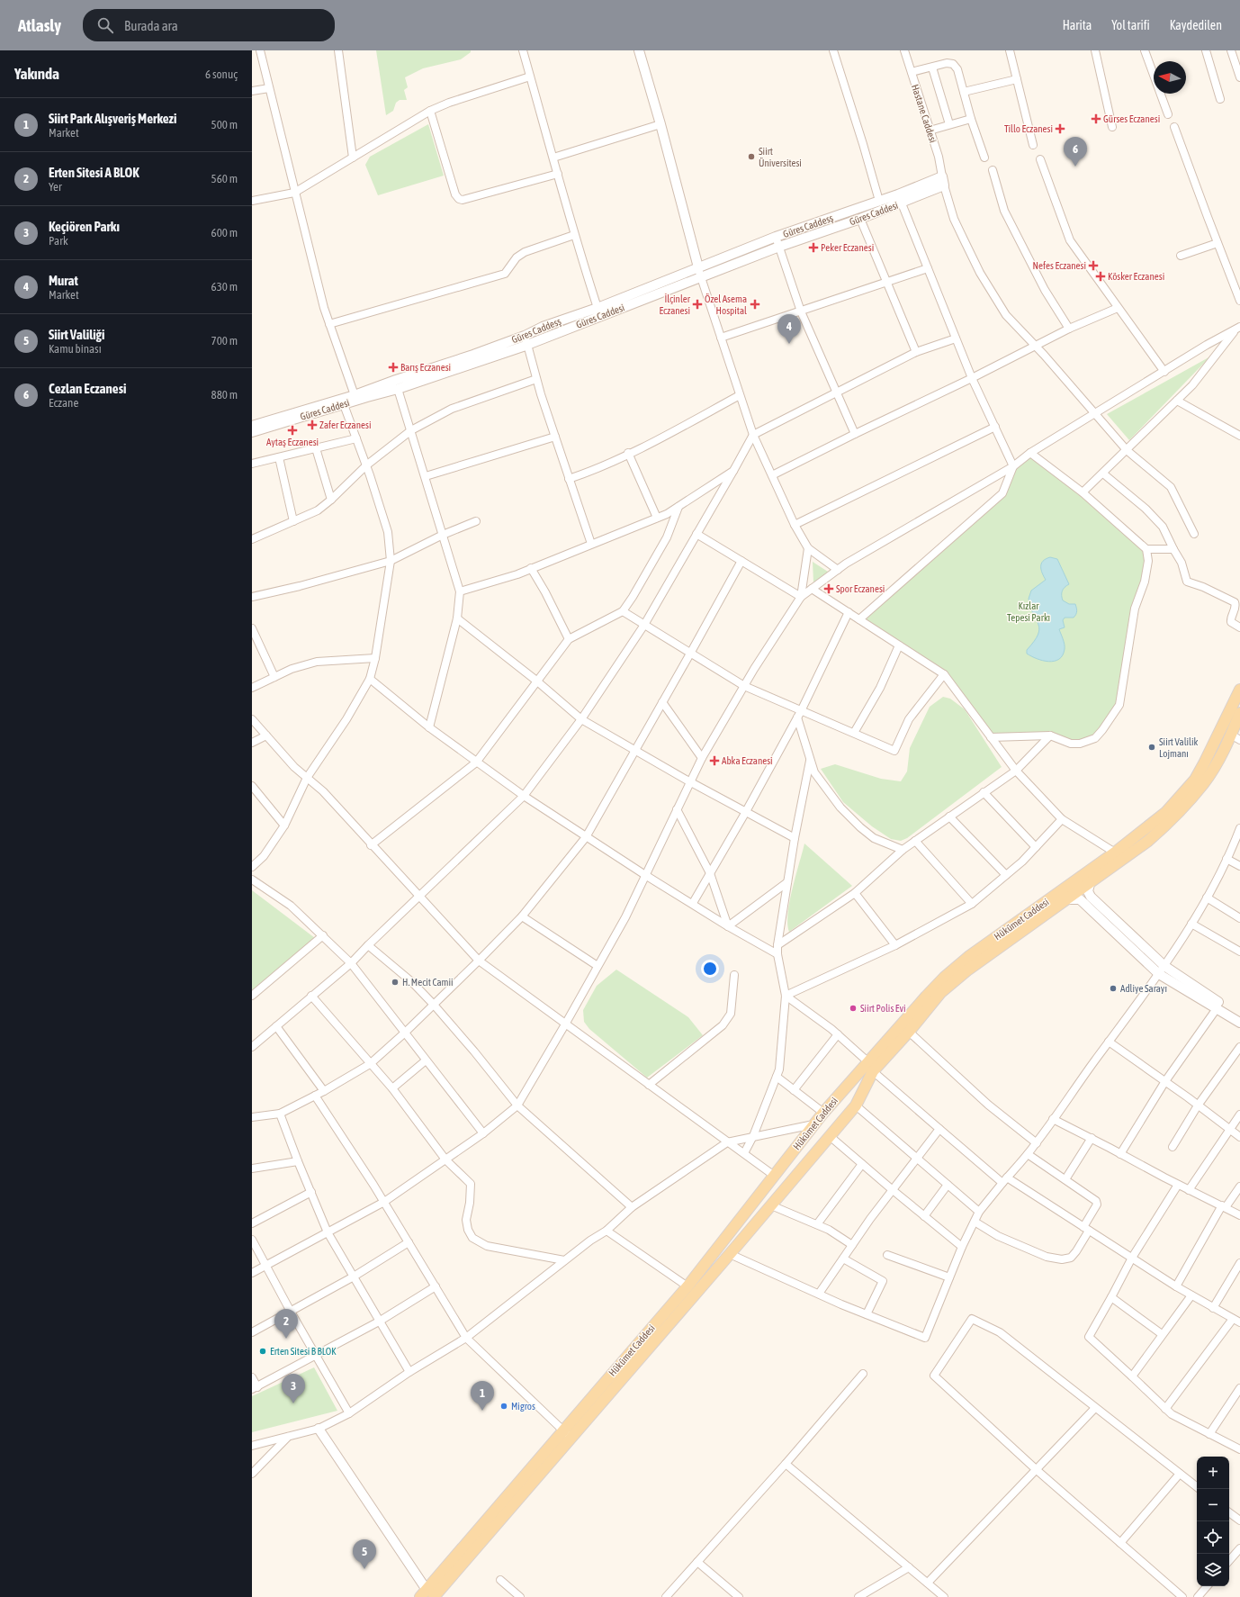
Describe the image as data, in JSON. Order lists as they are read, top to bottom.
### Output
{
  "streets": {
    "main road": ["Hükümet Caddesi"],
    "street": ["Hastane Caddesi", "Güres Caddesi", "Güres Caddesş"]
  },
  "crossings": [
    ["Güres Caddesi", "Güres Caddesş"]
  ],
  "parks": ["Kızlar Tepesi Parkı"],
  "places": {
    "health": [
      "Gürses Eczanesi",
      "Tillo Eczanesi",
      "Peker Eczanesi",
      "Nefes Eczanesi",
      "Kösker Eczanesi",
      "İlçinler Eczanesi",
      "Özel Asema Hospital",
      "Barış Eczanesi",
      "Zafer Eczanesi",
      "Aytaş Eczanesi",
      "Spor Eczanesi",
      "Abka Eczanesi"
    ],
    "other": [
      "Siirt Üniversitesi",
      "Siirt Valilik Lojmanı",
      "H. Mecit Camii",
      "Adliye Sarayı",
      "Siirt Polis Evi",
      "Erten Sitesi B BLOK",
      "Migros"
    ]
  },
  "north": "left",
  "page": {
    "header": "Atlasly",
    "search": "Burada ara",
    "nav": ["Harita", "Yol tarifi", "Kaydedilen"],
    "heading": ["Yakında", "6 sonuç"],
    "list": [
      {
        "mark": "1",
        "name": "Siirt Park Alışveriş Merkezi",
        "note": "Market",
        "value": "500 m"
      },
      {
        "mark": "2",
        "name": "Erten Sitesi A BLOK",
        "note": "Yer",
        "value": "560 m"
      },
      {
        "mark": "3",
        "name": "Keçiören Parkı",
        "note": "Park",
        "value": "600 m"
      },
      {
        "mark": "4",
        "name": "Murat",
        "note": "Market",
        "value": "630 m"
      },
      {
        "mark": "5",
        "name": "Siirt Valiliği",
        "note": "Kamu binası",
        "value": "700 m"
      },
      {
        "mark": "6",
        "name": "Cezlan Eczanesi",
        "note": "Eczane",
        "value": "880 m"
      }
    ],
    "pins": [
      "6",
      "4",
      "2",
      "3",
      "1",
      "5"
    ],
    "map_buttons": ["+", "−"]
  }
}
